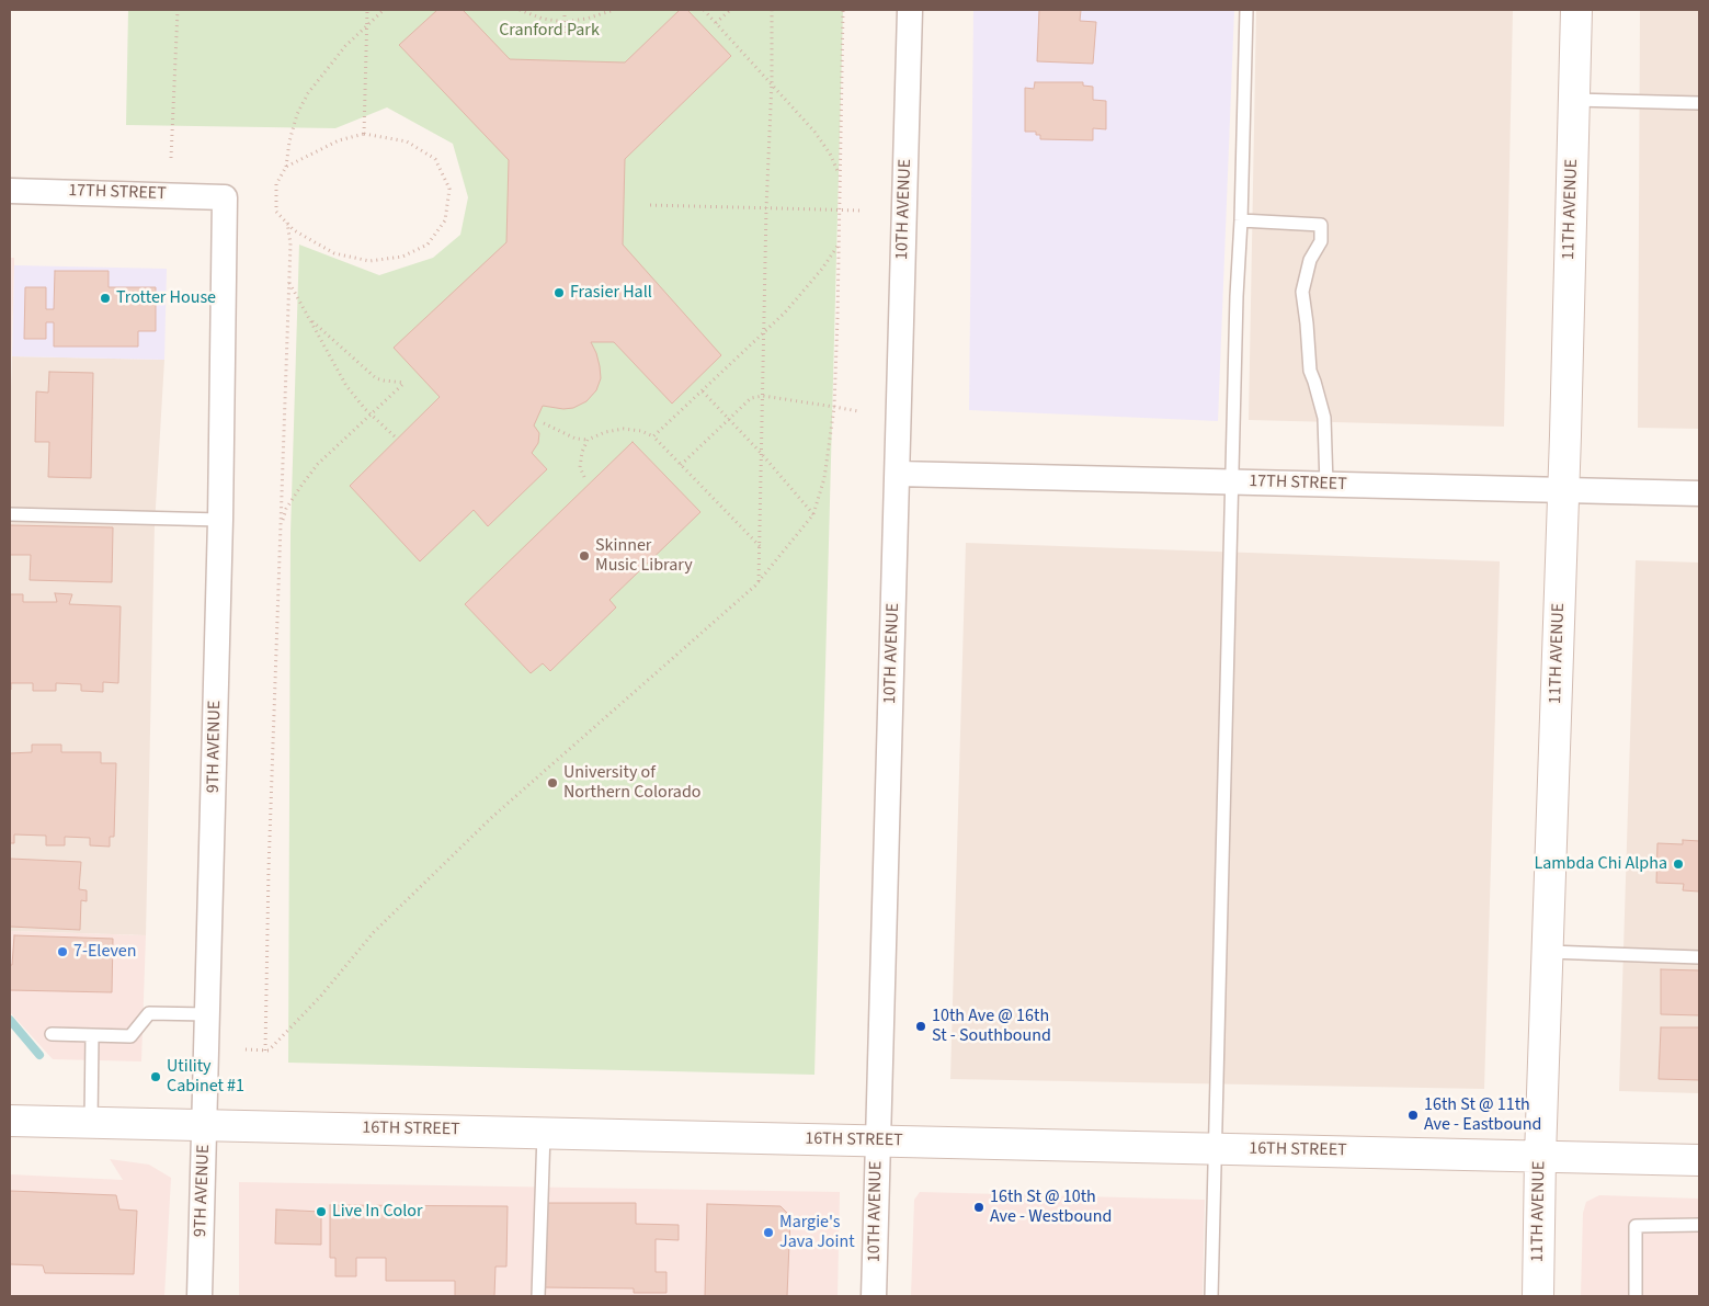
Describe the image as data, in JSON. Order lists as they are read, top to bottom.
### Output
{
  "streets": {
    "main road": ["11TH AVENUE", "16TH STREET"],
    "street": ["17TH STREET", "10TH AVENUE", "9TH AVENUE"]
  },
  "crossings": [
    ["17TH STREET", "10TH AVENUE"],
    ["17TH STREET", "11TH AVENUE"],
    ["17TH STREET", "9TH AVENUE"],
    ["10TH AVENUE", "16TH STREET"],
    ["11TH AVENUE", "16TH STREET"],
    ["9TH AVENUE", "16TH STREET"]
  ],
  "parks": ["Cranford Park"],
  "places": [
    "Frasier Hall",
    "Trotter House",
    "Skinner Music Library",
    "University of Northern Colorado",
    "Lambda Chi Alpha",
    "7-Eleven",
    "10th Ave @ 16th St - Southbound",
    "Utility Cabinet #1",
    "16th St @ 11th Ave - Eastbound",
    "16th St @ 10th Ave - Westbound",
    "Live In Color",
    "Margie's Java Joint"
  ]
}
